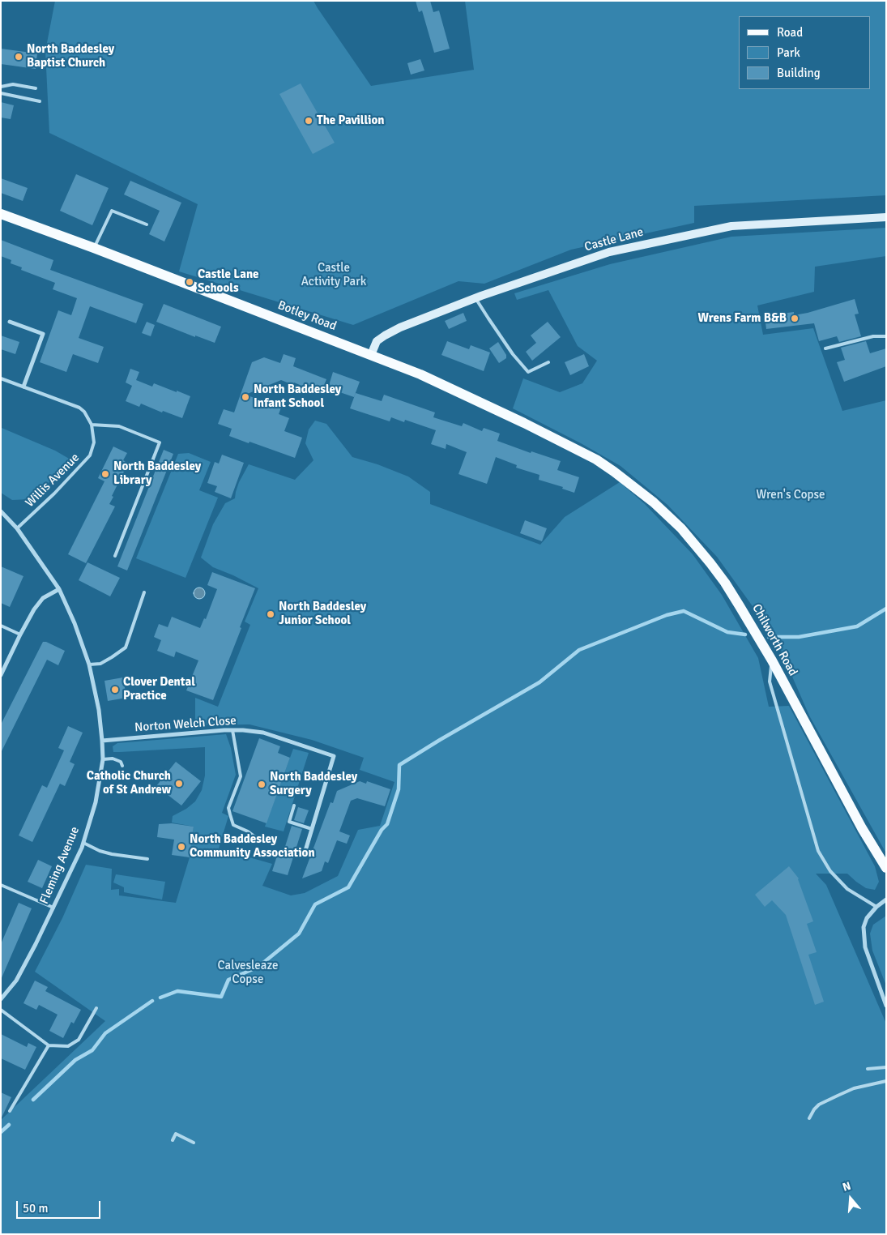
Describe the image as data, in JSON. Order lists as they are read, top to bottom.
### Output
{
  "streets": {
    "main road": ["Botley Road", "Chilworth Road"],
    "street": ["Castle Lane", "Norton Welch Close", "Fleming Avenue"],
    "lane": ["Willis Avenue"]
  },
  "crossings": [
    ["Castle Lane", "Botley Road"],
    ["Botley Road", "Chilworth Road"],
    ["Willis Avenue", "Fleming Avenue"],
    ["Norton Welch Close", "Fleming Avenue"]
  ],
  "parks": ["Castle Activity Park", "Wren's Copse", "Calvesleaze Copse"],
  "places": [
    "North Baddesley Baptist Church",
    "The Pavillion",
    "Castle Lane Schools",
    "Wrens Farm B&B",
    "North Baddesley Infant School",
    "North Baddesley Library",
    "North Baddesley Junior School",
    "Clover Dental Practice",
    "Catholic Church of St Andrew",
    "North Baddesley Surgery",
    "North Baddesley Community Association"
  ],
  "legend": ["Road", "Park", "Building"],
  "scale_bar": "50 m",
  "north": "top"
}
